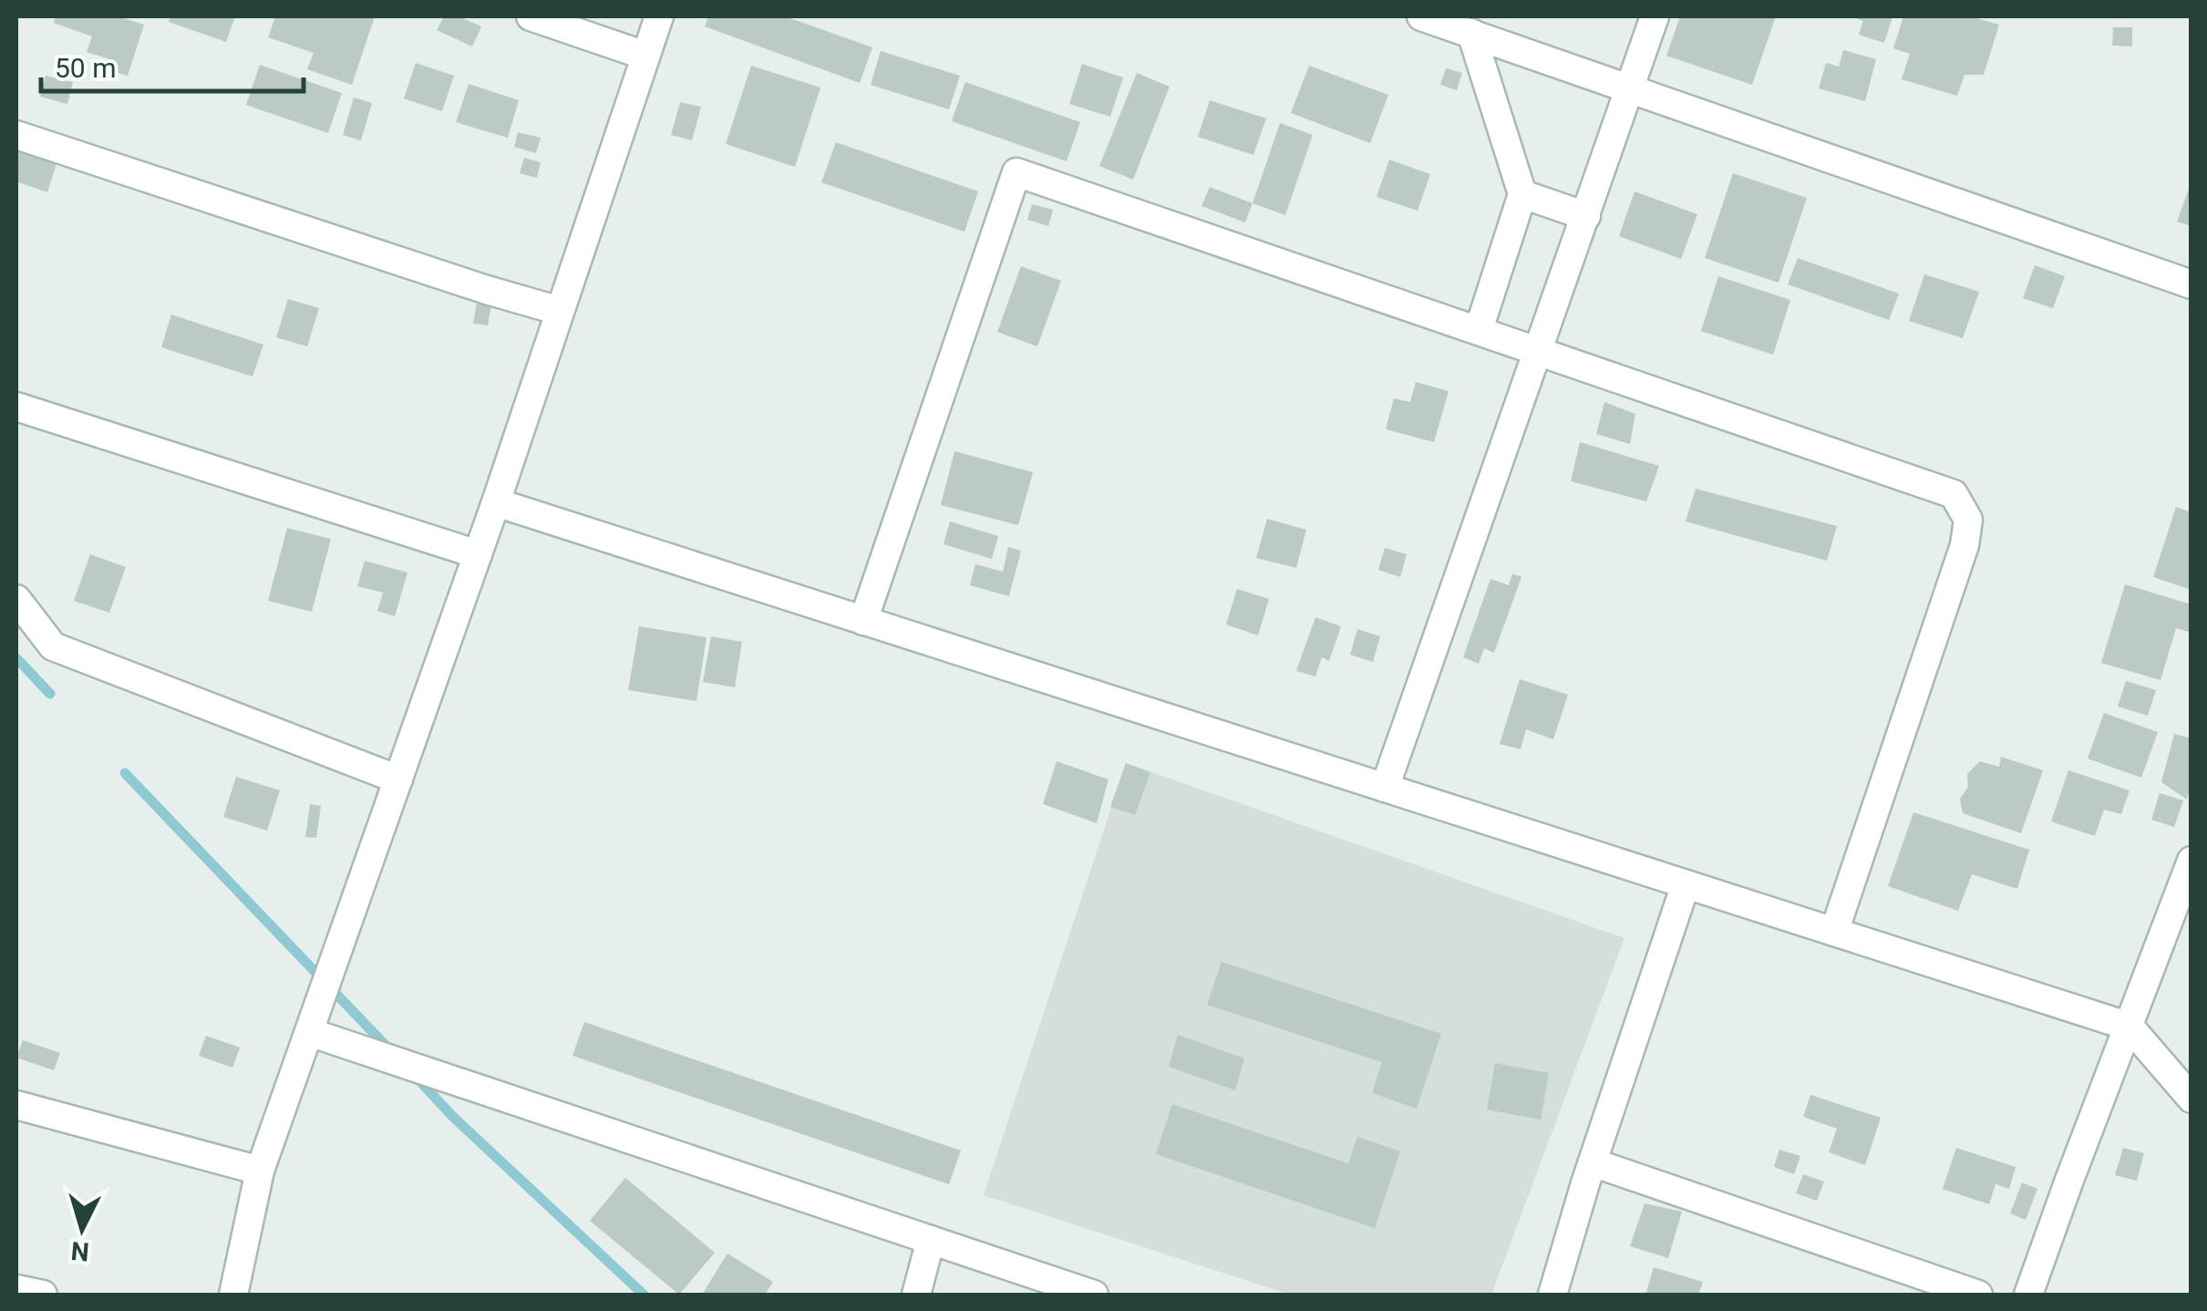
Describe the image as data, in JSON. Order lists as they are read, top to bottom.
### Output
{
  "scale_bar": "50 m",
  "north": "bottom"
}
